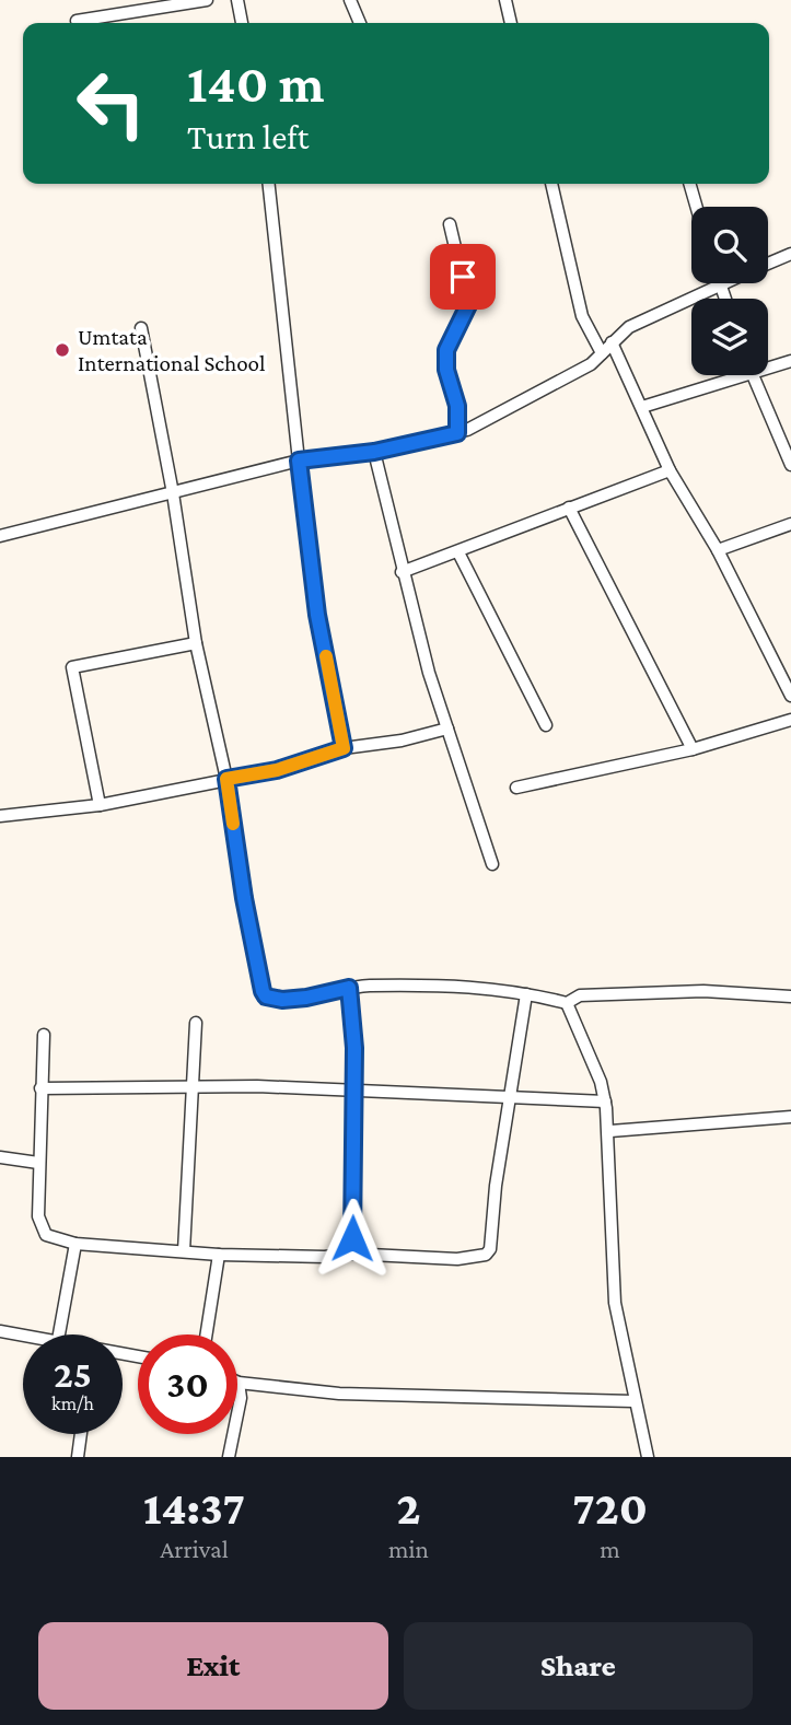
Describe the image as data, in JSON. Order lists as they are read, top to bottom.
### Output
{
  "places": ["Umtata International School"],
  "page": {
    "turn": ["140 m", "Turn left"],
    "speed": "25 km/h",
    "limit": "30",
    "eta": [
      "14:37",
      "Arrival",
      "2",
      "min",
      "720",
      "m"
    ],
    "buttons": ["Exit", "Share"]
  }
}
